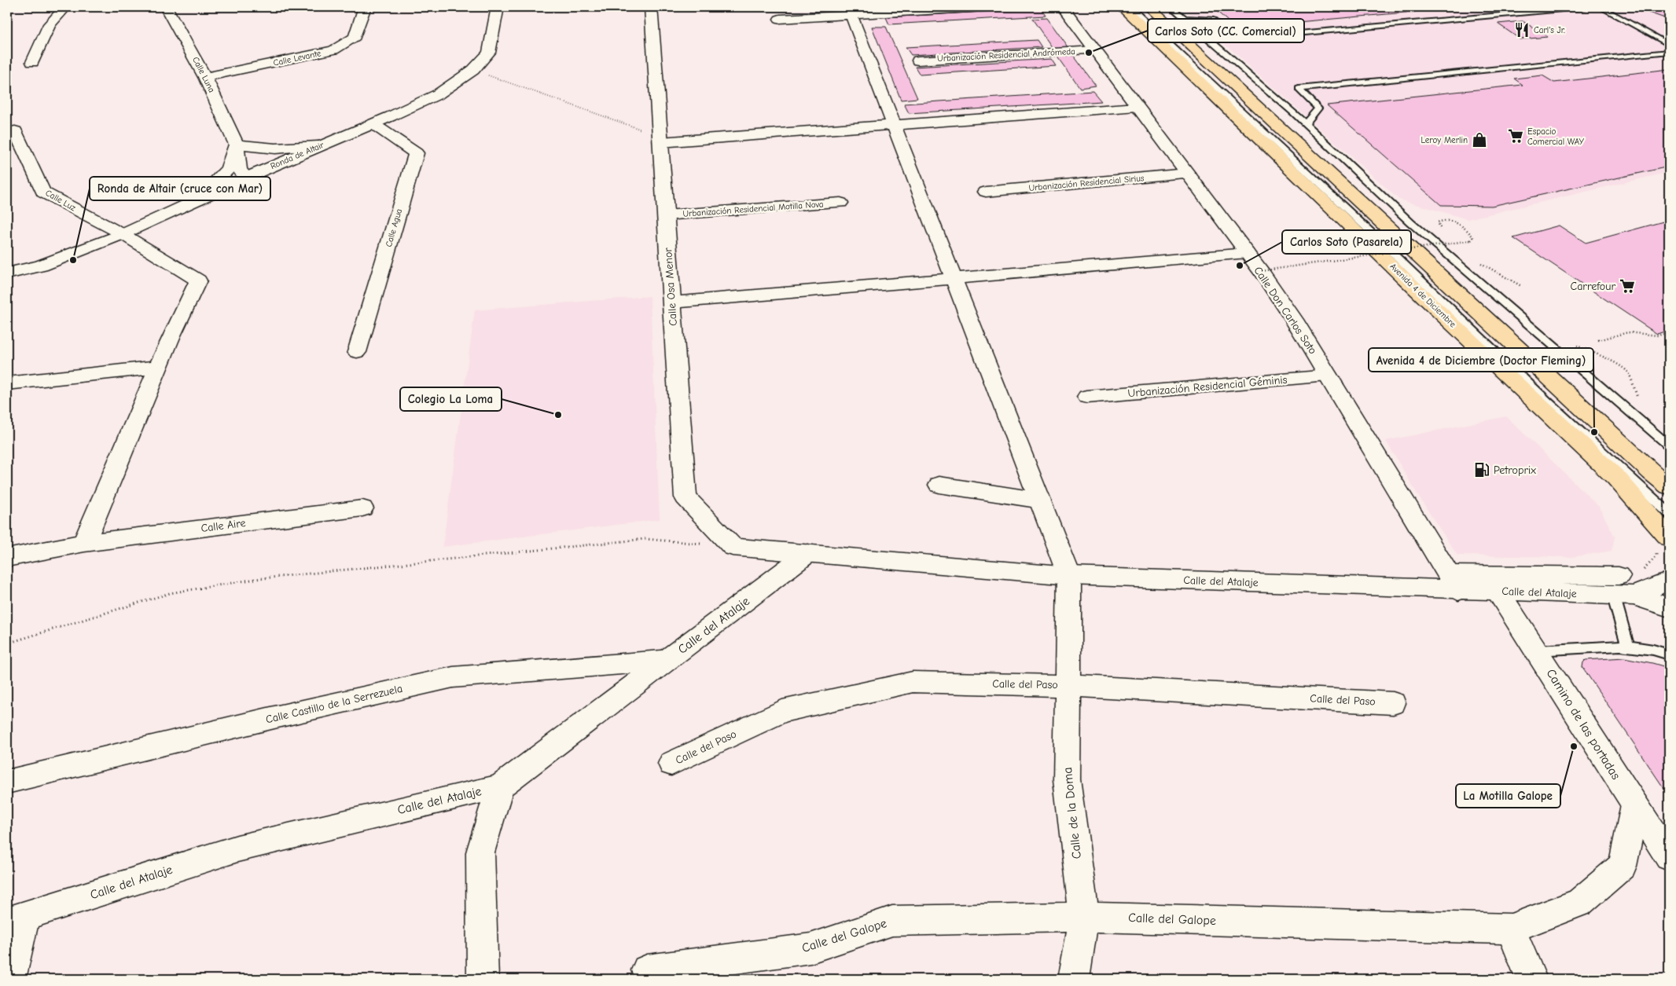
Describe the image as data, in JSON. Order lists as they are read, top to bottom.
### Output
{
  "streets": {
    "main road": ["Avenida 4 de Diciembre"],
    "street": [
      "Urbanización Residencial Andrómeda",
      "Calle Levante",
      "Calle Luna",
      "Ronda de Altair",
      "Urbanización Residencial Sirius",
      "Calle Luz",
      "Urbanización Residencial Motilla Nova",
      "Calle Agua",
      "Calle Osa Menor",
      "Calle Don Carlos Soto",
      "Urbanización Residencial Géminis",
      "Calle Aire",
      "Calle del Atalaje",
      "Calle del Paso",
      "Calle Castillo de la Serrezuela",
      "Camino de las portadas",
      "Calle de la Doma",
      "Calle del Galope"
    ]
  },
  "crossings": [
    ["Urbanización Residencial Andrómeda", "Calle Don Carlos Soto"],
    ["Calle Levante", "Calle Luna"],
    ["Calle Luna", "Ronda de Altair"],
    ["Ronda de Altair", "Calle Luz"],
    ["Ronda de Altair", "Calle Agua"],
    ["Urbanización Residencial Sirius", "Calle Don Carlos Soto"],
    ["Urbanización Residencial Motilla Nova", "Calle Osa Menor"],
    ["Calle Osa Menor", "Calle del Atalaje"],
    ["Calle Don Carlos Soto", "Urbanización Residencial Géminis"],
    ["Calle Don Carlos Soto", "Calle del Atalaje"],
    ["Calle del Atalaje", "Calle Castillo de la Serrezuela"],
    ["Calle del Atalaje", "Camino de las portadas"],
    ["Calle del Atalaje", "Calle de la Doma"],
    ["Calle del Paso", "Calle de la Doma"],
    ["Camino de las portadas", "Calle del Galope"],
    ["Calle de la Doma", "Calle del Galope"]
  ],
  "places": {
    "restaurant": ["Carl's Jr."],
    "other": [
      "Carlos Soto (CC. Comercial)",
      "Ronda de Altair (cruce con Mar)",
      "Carlos Soto (Pasarela)",
      "Colegio La Loma",
      "Avenida 4 de Diciembre (Doctor Fleming)",
      "La Motilla Galope"
    ],
    "supermarket": ["Espacio Comercial WAY", "Carrefour"],
    "shop": ["Leroy Merlin"],
    "fuel station": ["Petroprix"]
  }
}
